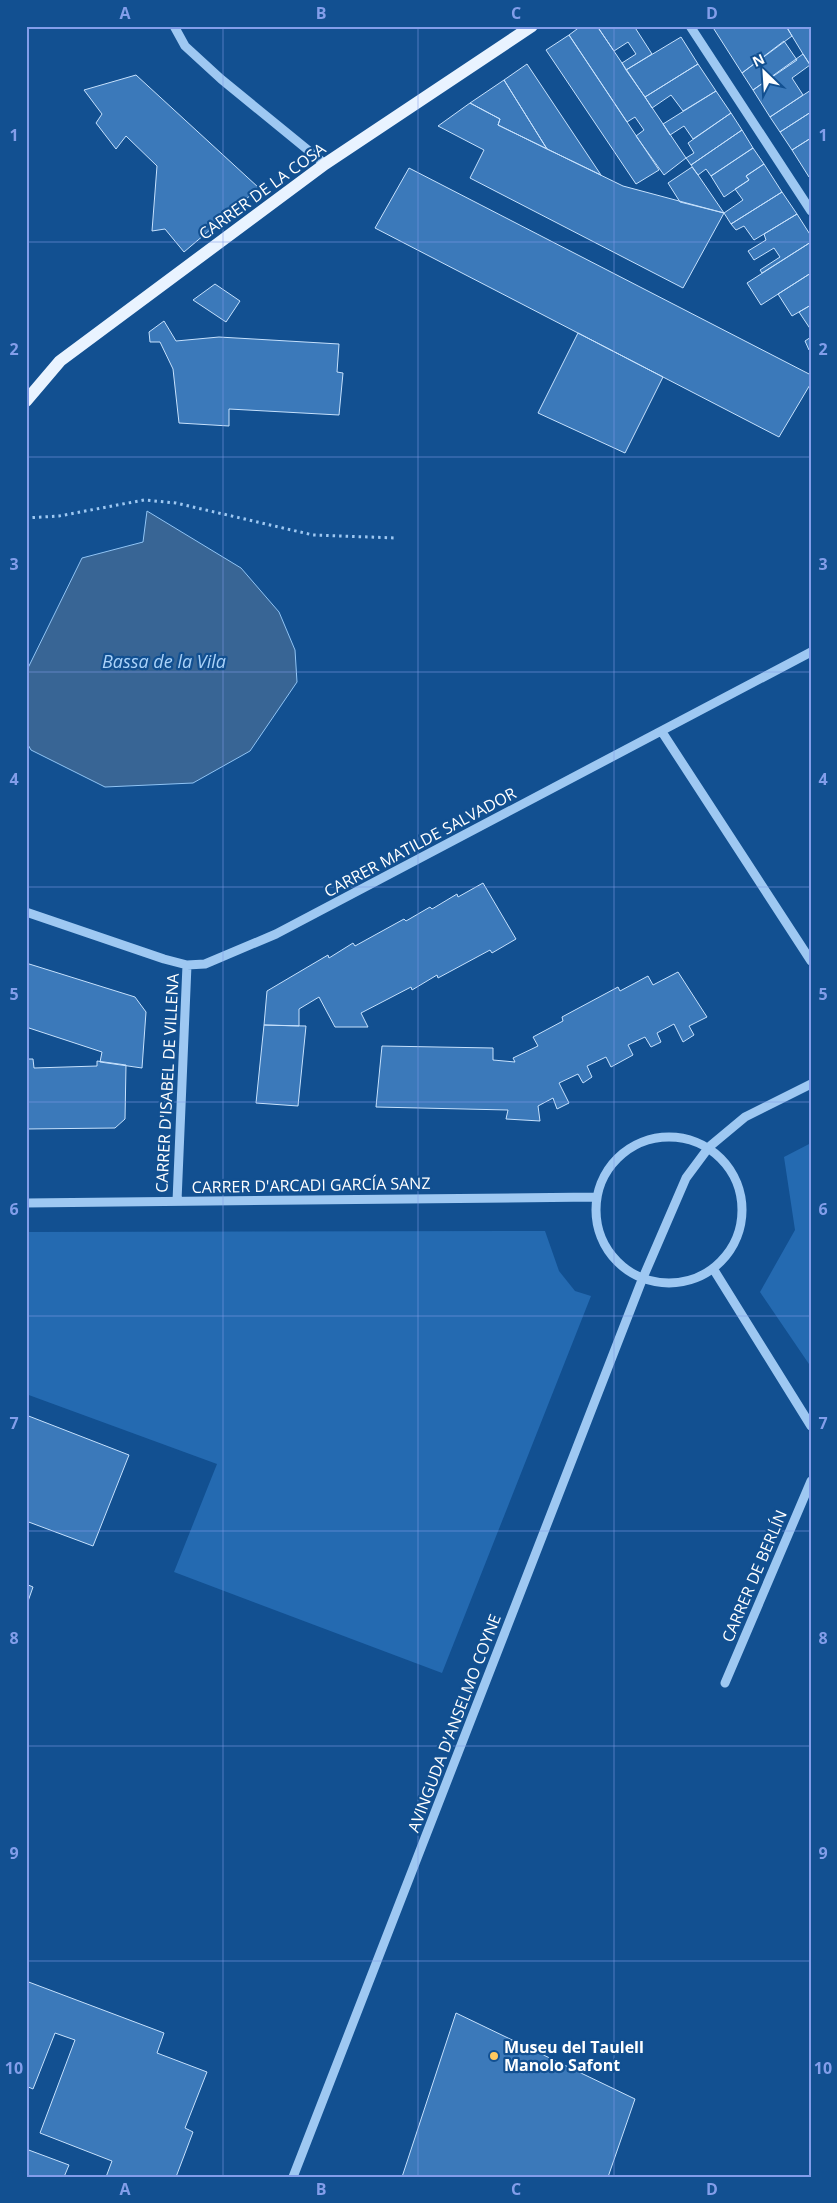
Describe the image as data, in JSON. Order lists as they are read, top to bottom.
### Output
{
  "streets": {
    "main road": ["CARRER DE LA COSA"],
    "street": [
      "CARRER MATILDE SALVADOR",
      "CARRER D'ISABEL DE VILLENA",
      "CARRER D'ARCADI GARCÍA SANZ",
      "CARRER DE BERLÍN",
      "AVINGUDA D'ANSELMO COYNE"
    ]
  },
  "crossings": [
    ["CARRER MATILDE SALVADOR", "CARRER D'ISABEL DE VILLENA"],
    ["CARRER D'ISABEL DE VILLENA", "CARRER D'ARCADI GARCÍA SANZ"]
  ],
  "water": ["Bassa de la Vila"],
  "places": ["Museu del Taulell Manolo Safont"],
  "north": "top left",
  "grid": {
    "columns": [
      "A",
      "B",
      "C",
      "D"
    ],
    "rows": [
      "1",
      "2",
      "3",
      "4",
      "5",
      "6",
      "7",
      "8",
      "9",
      "10"
    ]
  }
}
